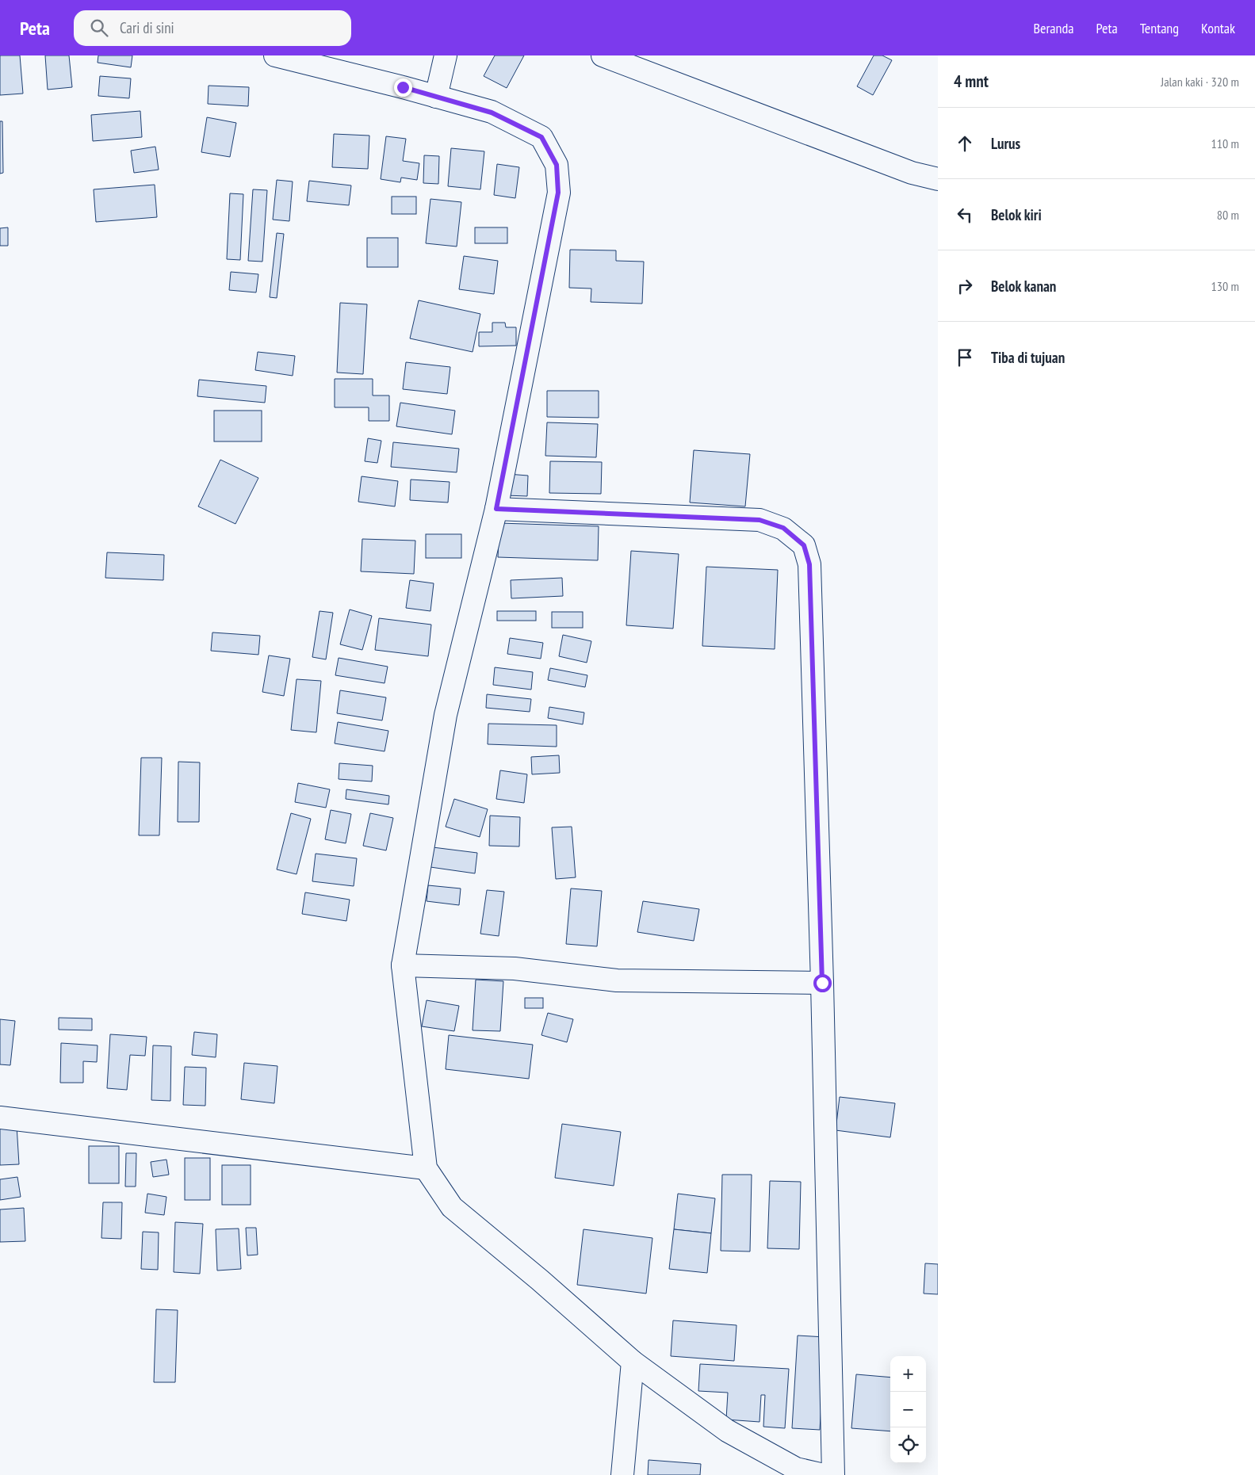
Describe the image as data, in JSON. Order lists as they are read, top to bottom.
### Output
{
  "page": {
    "header": "Peta",
    "search": "Cari di sini",
    "nav": [
      "Beranda",
      "Peta",
      "Tentang",
      "Kontak"
    ],
    "heading": ["4 mnt", "Jalan kaki · 320 m"],
    "list": [
      ["Lurus", "110 m"],
      ["Belok kiri", "80 m"],
      ["Belok kanan", "130 m"],
      "Tiba di tujuan"
    ],
    "map_buttons": ["+", "−"]
  }
}
